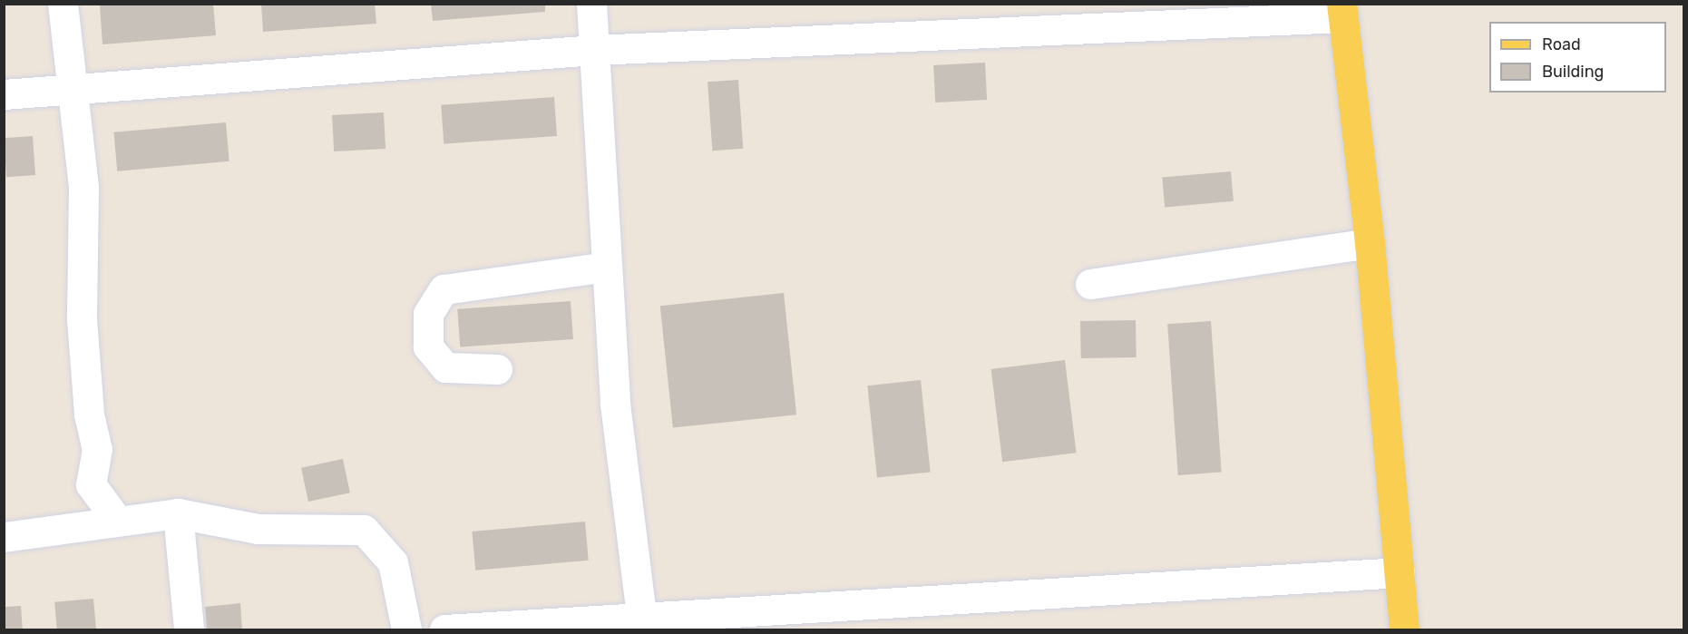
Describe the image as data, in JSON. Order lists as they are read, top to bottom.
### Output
{
  "legend": ["Road", "Building"]
}
